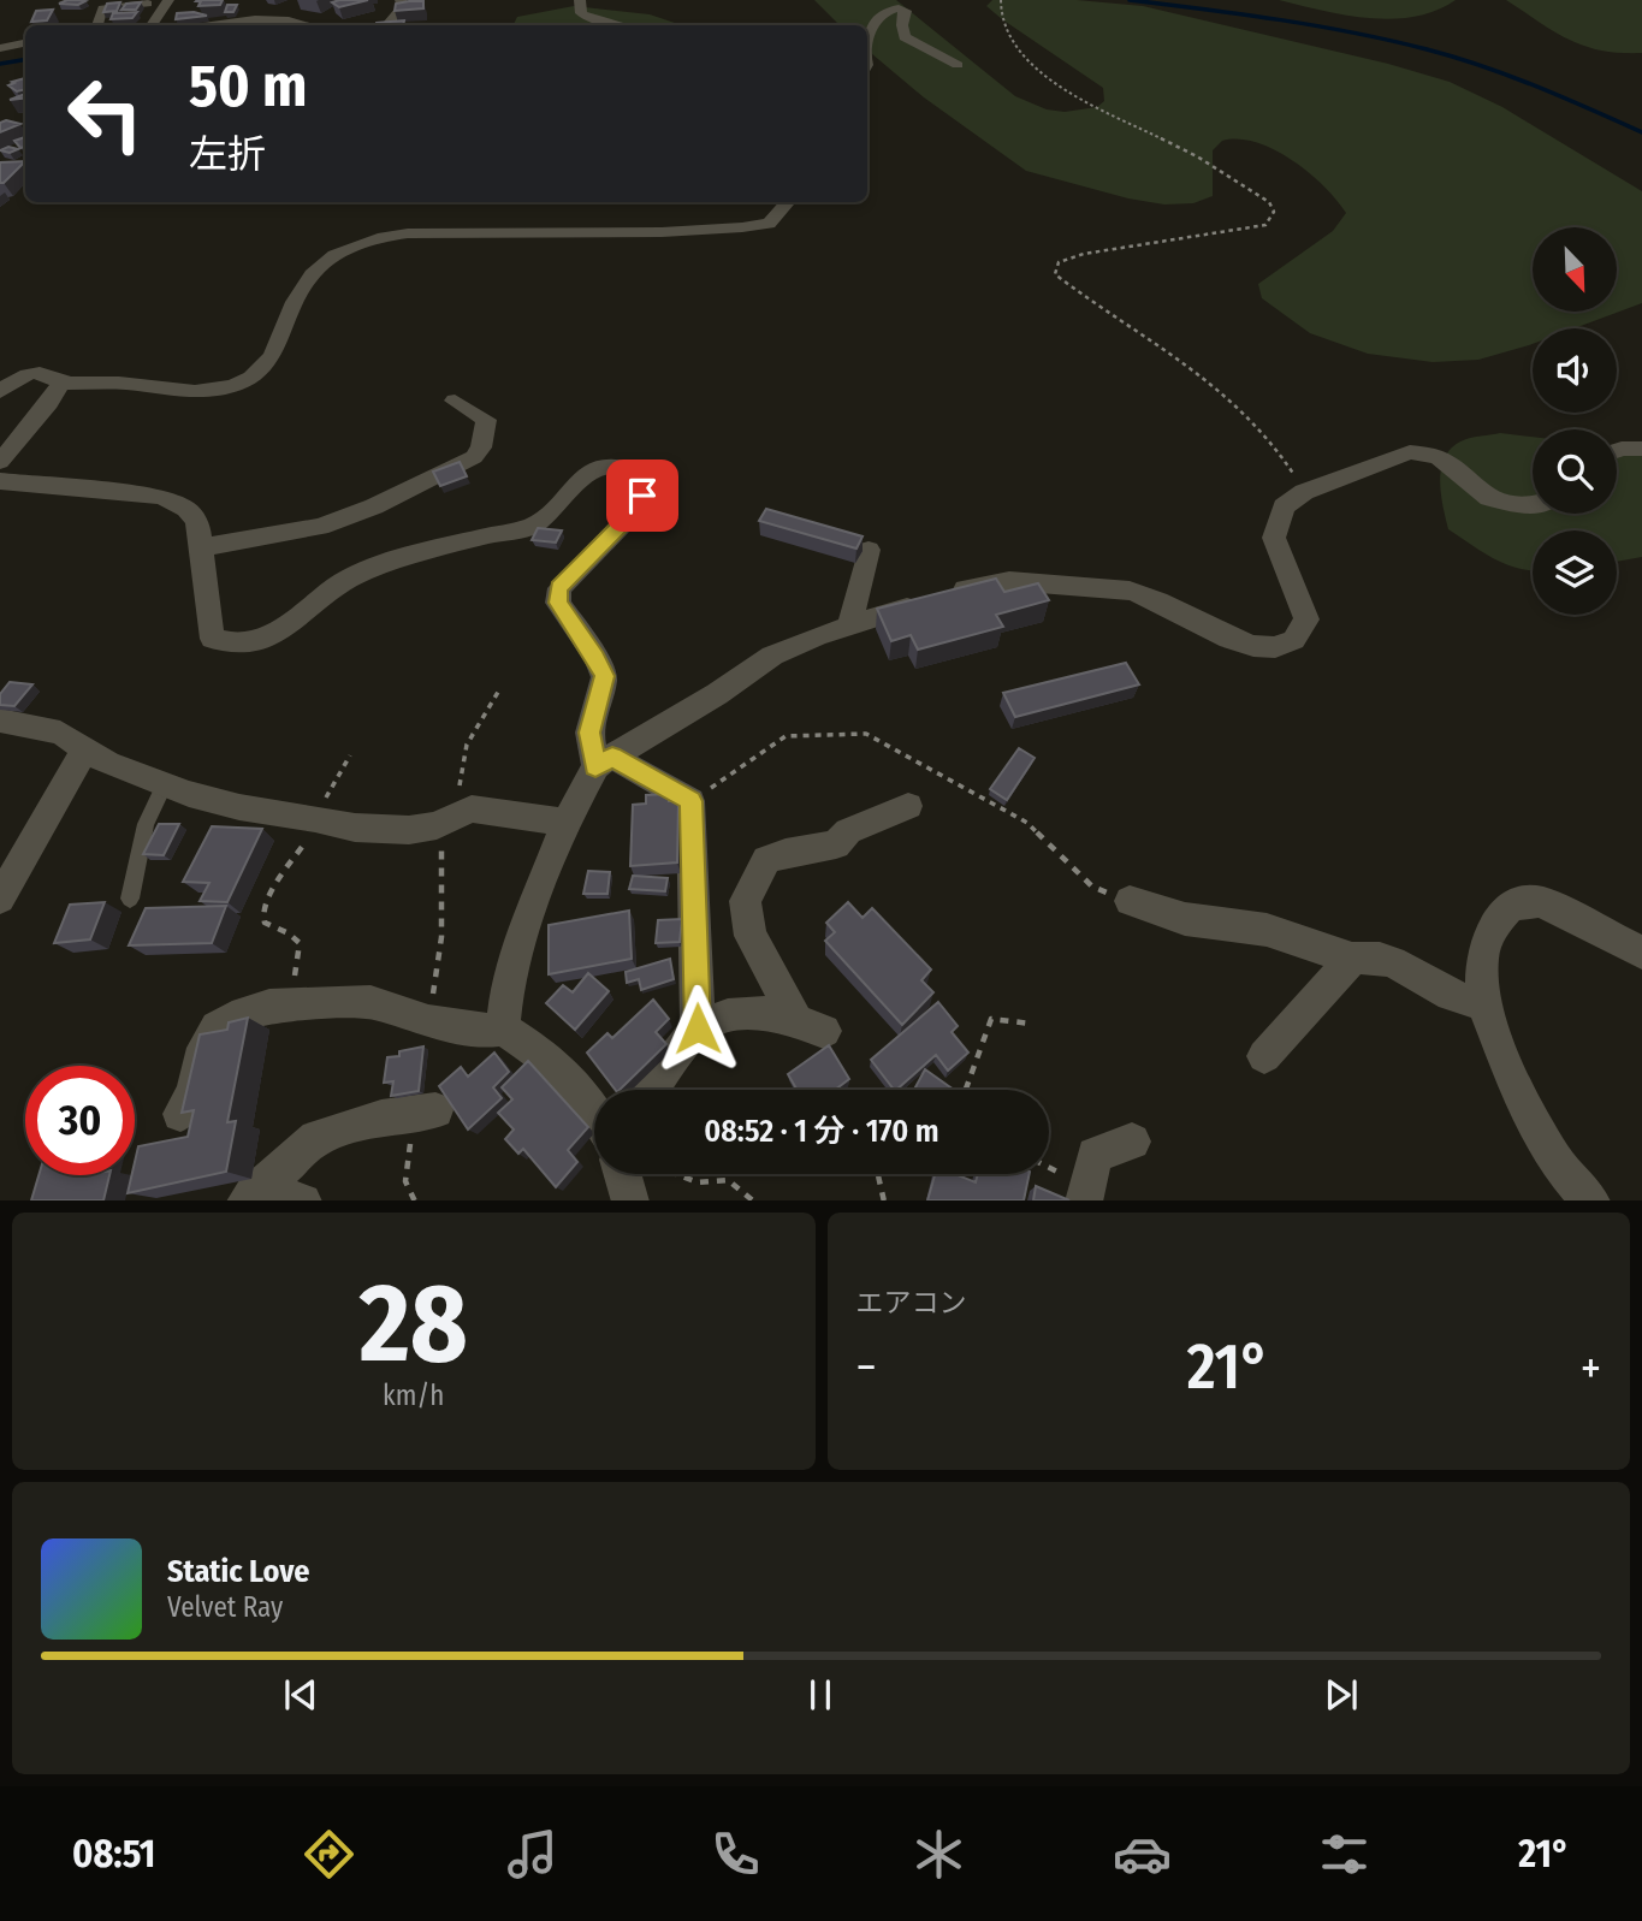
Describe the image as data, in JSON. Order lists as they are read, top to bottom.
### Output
{
  "north": "bottom right",
  "page": {
    "turn": ["50 m", "左折"],
    "limit": "30",
    "trip": "08:52 · 1 分 · 170 m",
    "tile": [
      ["28", "km/h"],
      "エアコン"
    ],
    "heat": ["−", "21°", "+"],
    "song": ["Static Love", "Velvet Ray"],
    "tabs": ["08:51", "21°"]
  }
}
